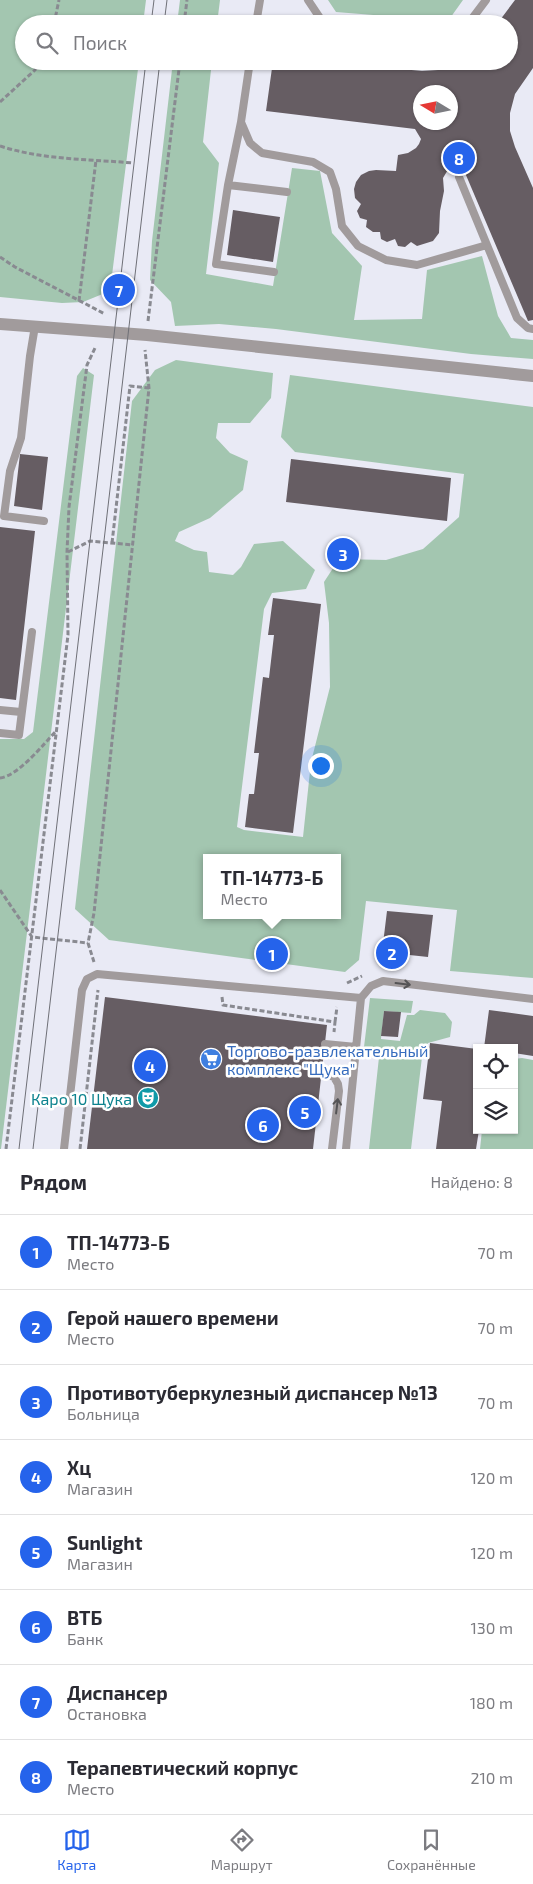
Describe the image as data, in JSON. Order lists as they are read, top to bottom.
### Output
{
  "places": {
    "supermarket": ["Торгово-развлекательный комплекс \"Щука\""],
    "theatre": ["Каро 10 Щука"]
  },
  "north": "left",
  "page": {
    "search": "Поиск",
    "pins": [
      "8",
      "7",
      "3",
      "2",
      "1",
      "4",
      "5",
      "6"
    ],
    "popup": ["ТП-14773-Б", "Место"],
    "heading": ["Рядом", "Найдено: 8"],
    "list": [
      {
        "mark": "1",
        "name": "ТП-14773-Б",
        "note": "Место",
        "value": "70 m"
      },
      {
        "mark": "2",
        "name": "Герой нашего времени",
        "note": "Место",
        "value": "70 m"
      },
      {
        "mark": "3",
        "name": "Противотуберкулезный диспансер №13",
        "note": "Больница",
        "value": "70 m"
      },
      {
        "mark": "4",
        "name": "Хц",
        "note": "Магазин",
        "value": "120 m"
      },
      {
        "mark": "5",
        "name": "Sunlight",
        "note": "Магазин",
        "value": "120 m"
      },
      {
        "mark": "6",
        "name": "ВТБ",
        "note": "Банк",
        "value": "130 m"
      },
      {
        "mark": "7",
        "name": "Диспансер",
        "note": "Остановка",
        "value": "180 m"
      },
      {
        "mark": "8",
        "name": "Терапевтический корпус",
        "note": "Место",
        "value": "210 m"
      }
    ],
    "nav": ["Карта", "Маршрут", "Сохранённые"]
  }
}
